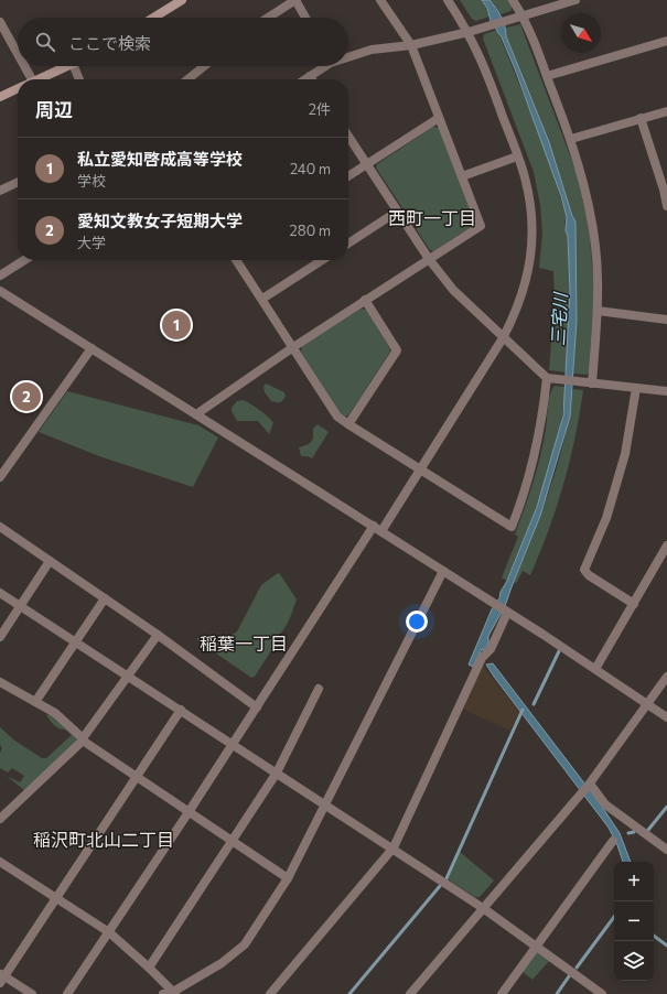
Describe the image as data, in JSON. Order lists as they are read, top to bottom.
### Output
{
  "districts": ["西町一丁目", "稲葉一丁目", "稲沢町北山二丁目"],
  "water": ["三宅川"],
  "north": "bottom right",
  "page": {
    "search": "ここで検索",
    "heading": ["周辺", "2件"],
    "list": [
      {
        "mark": "1",
        "name": "私立愛知啓成高等学校",
        "note": "学校",
        "value": "240 m"
      },
      {
        "mark": "2",
        "name": "愛知文教女子短期大学",
        "note": "大学",
        "value": "280 m"
      }
    ],
    "pins": ["1", "2"],
    "map_buttons": ["+", "−"]
  }
}
